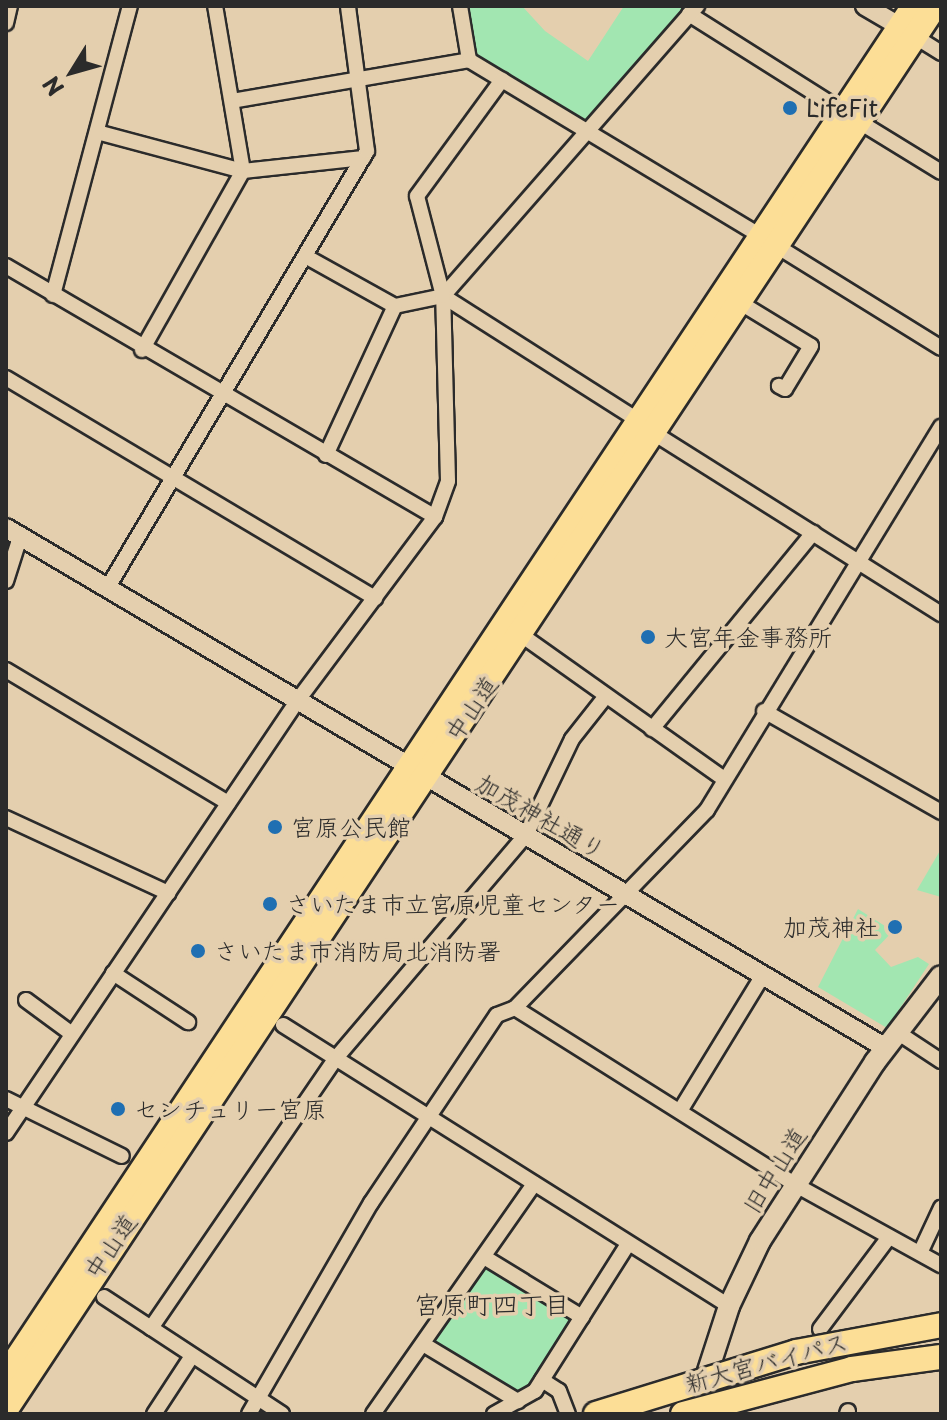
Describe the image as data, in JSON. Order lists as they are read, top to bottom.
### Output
{
  "streets": {
    "highway": ["中山道", "新大宮バイパス"],
    "main road": ["旧中山道"],
    "street": ["加茂神社通り"]
  },
  "crossings": [
    ["中山道", "加茂神社通り"],
    ["加茂神社通り", "旧中山道"]
  ],
  "districts": ["宮原町四丁目"],
  "places": [
    "LifeFit",
    "大宮年金事務所",
    "宮原公民館",
    "さいたま市立宮原児童センター",
    "加茂神社",
    "さいたま市消防局北消防署",
    "センチュリー宮原"
  ],
  "north": "bottom left"
}
